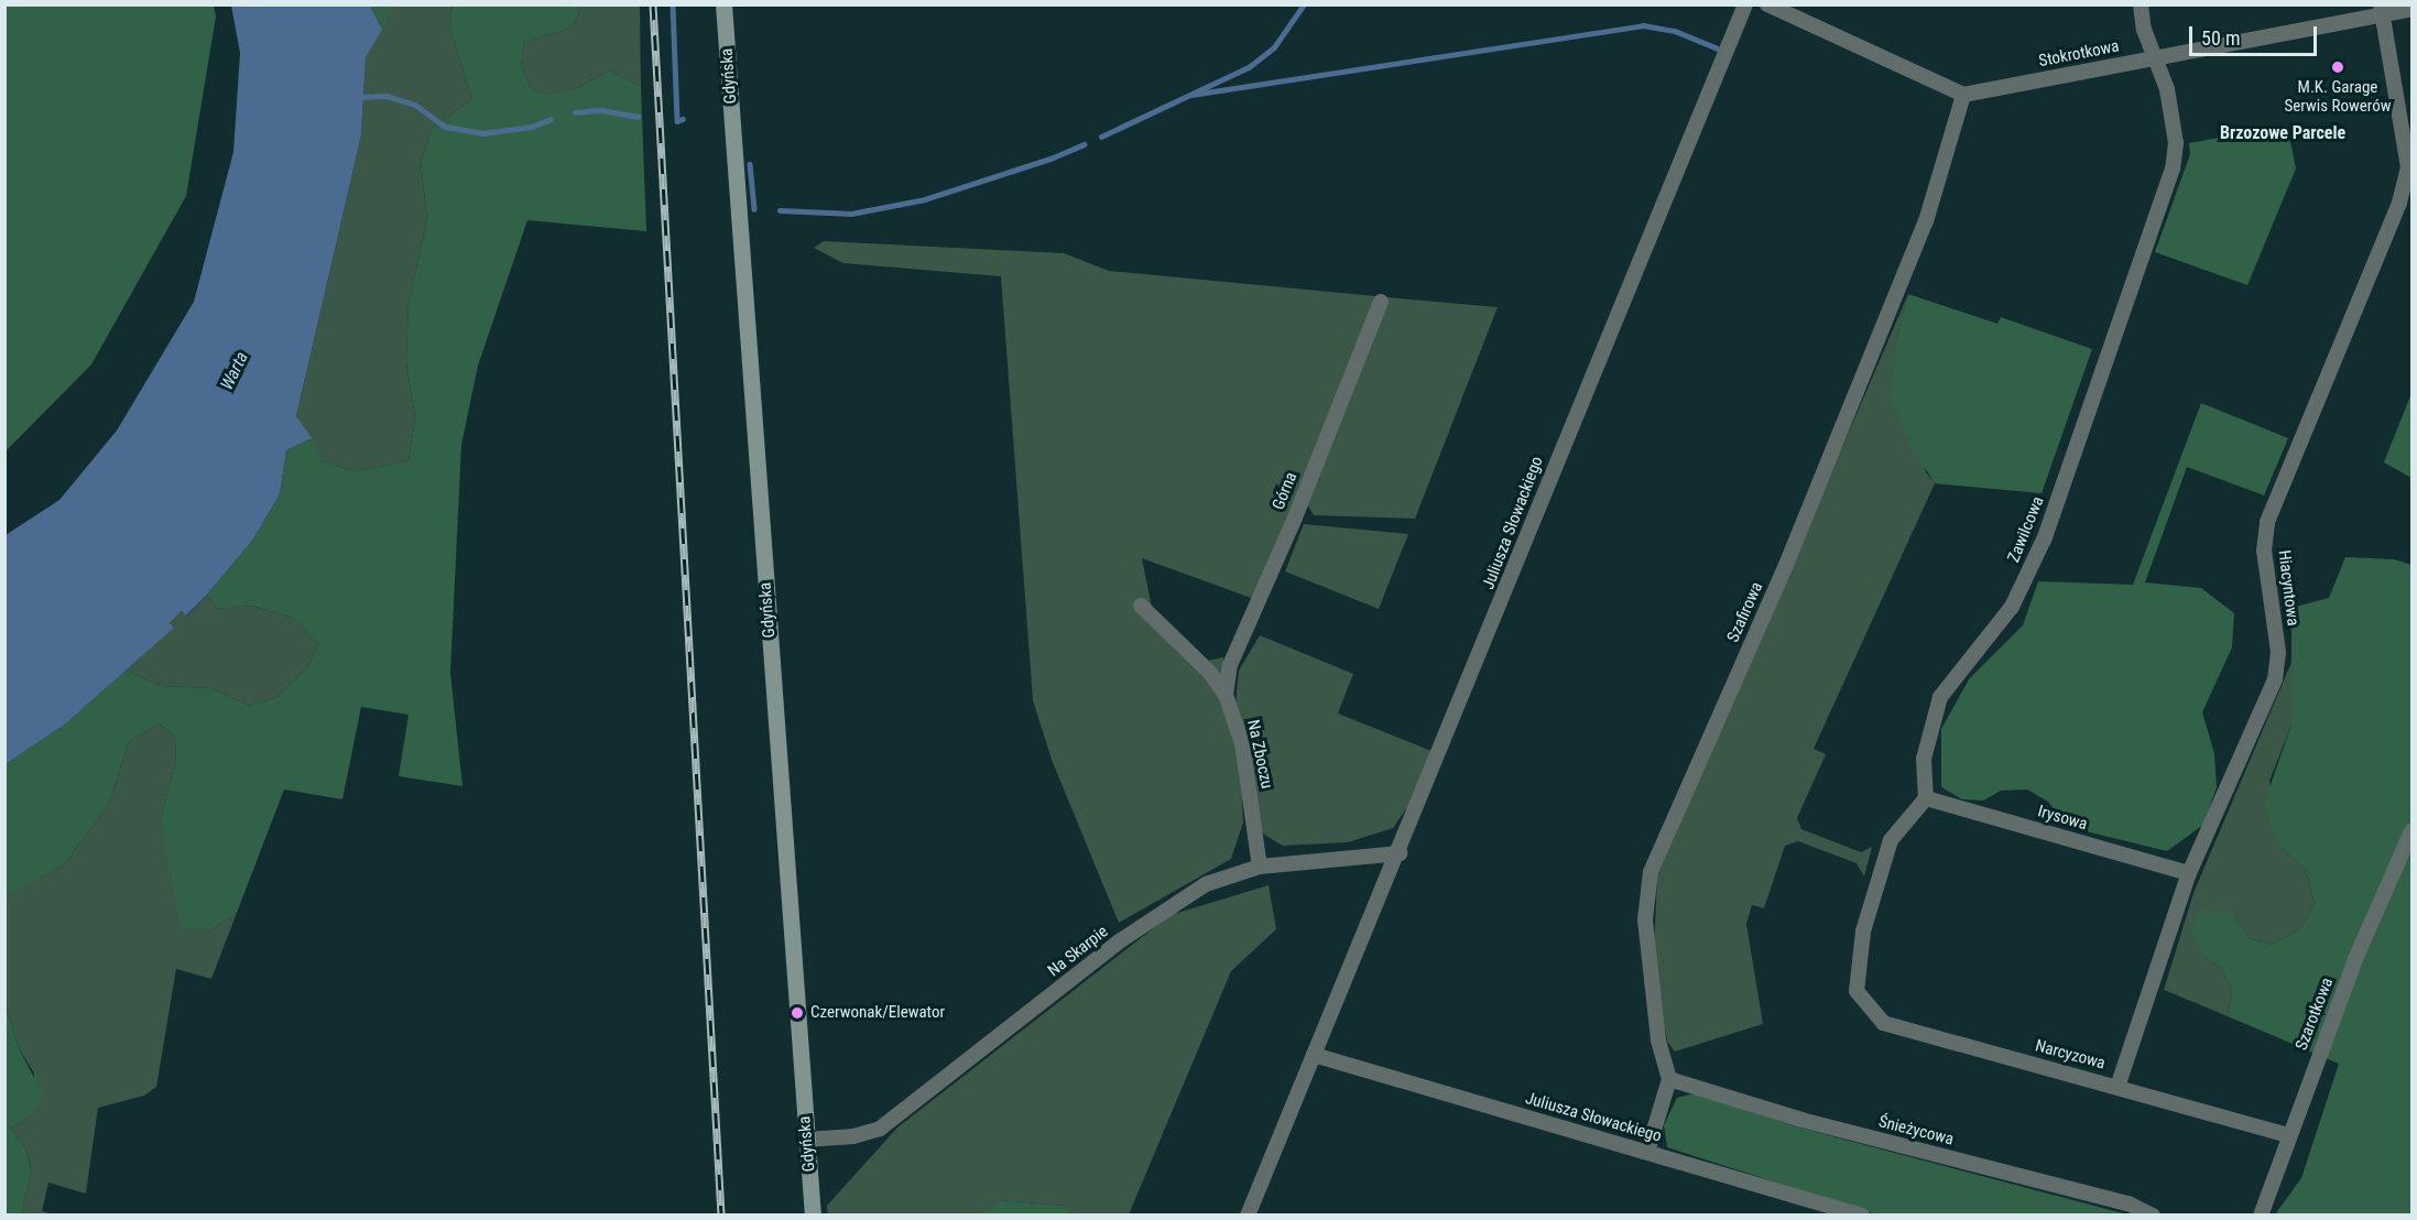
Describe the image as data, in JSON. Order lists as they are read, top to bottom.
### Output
{
  "streets": {
    "main road": ["Gdyńska"],
    "street": [
      "Stokrotkowa",
      "Górna",
      "Juliusza Słowackiego",
      "Zawilcowa",
      "Hiacyntowa",
      "Szafirowa",
      "Na Zboczu",
      "Irysowa",
      "Na Skarpie",
      "Szarotkowa",
      "Narcyzowa",
      "Śnieżycowa"
    ]
  },
  "crossings": [
    ["Stokrotkowa", "Zawilcowa"],
    ["Stokrotkowa", "Hiacyntowa"],
    ["Stokrotkowa", "Szafirowa"],
    ["Gdyńska", "Na Skarpie"],
    ["Górna", "Na Zboczu"],
    ["Juliusza Słowackiego", "Na Skarpie"],
    ["Zawilcowa", "Irysowa"],
    ["Zawilcowa", "Narcyzowa"],
    ["Hiacyntowa", "Irysowa"],
    ["Hiacyntowa", "Narcyzowa"],
    ["Szafirowa", "Śnieżycowa"],
    ["Na Zboczu", "Na Skarpie"],
    ["Irysowa", "Narcyzowa"],
    ["Szarotkowa", "Narcyzowa"]
  ],
  "districts": ["Brzozowe Parcele"],
  "water": ["Warta"],
  "places": ["M.K. Garage Serwis Rowerów", "Czerwonak/Elewator"],
  "scale_bar": "50 m"
}
